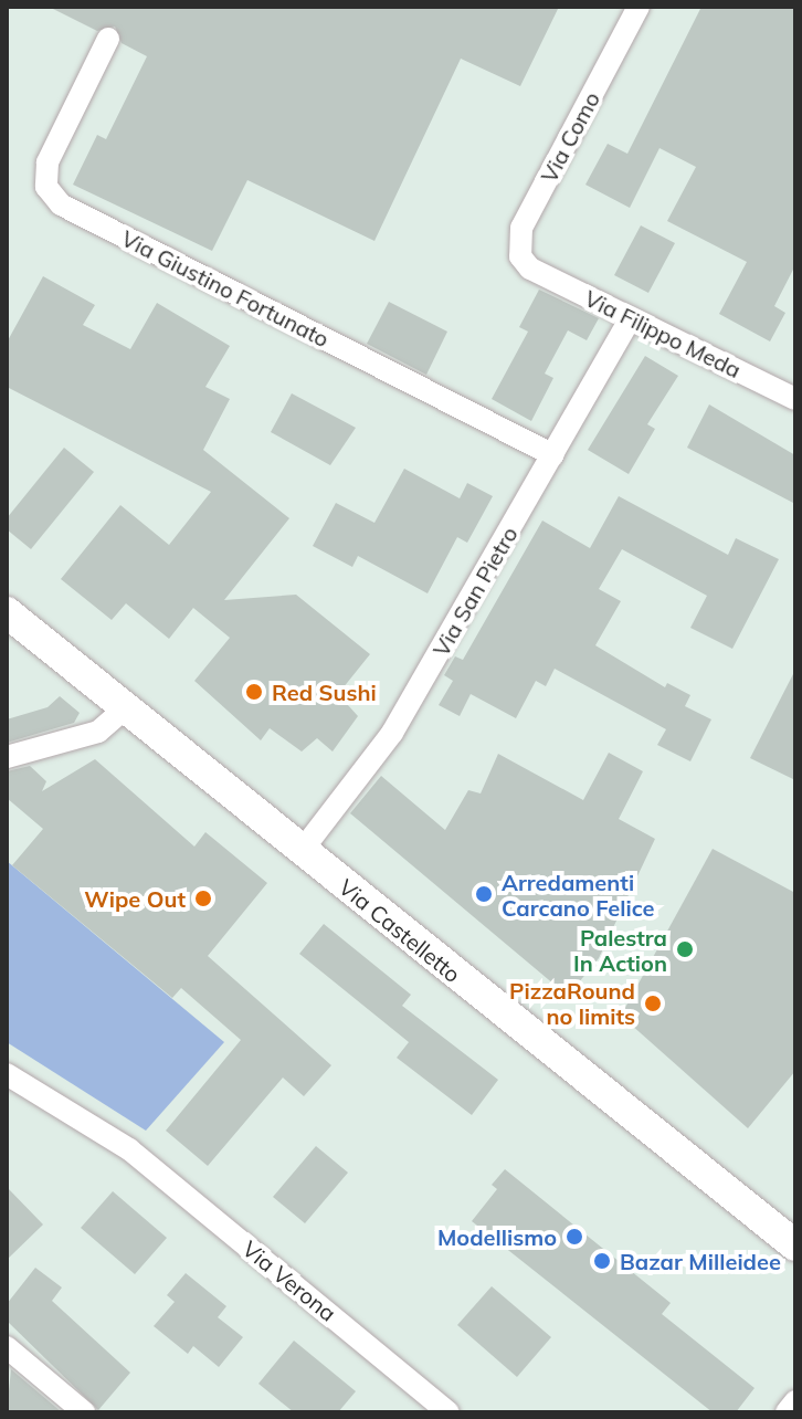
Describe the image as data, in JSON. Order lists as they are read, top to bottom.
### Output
{
  "streets": {
    "main road": ["Via Castelletto"],
    "street": [
      "Via Como",
      "Via Giustino Fortunato",
      "Via Filippo Meda",
      "Via San Pietro",
      "Via Verona"
    ]
  },
  "crossings": [
    ["Via Como", "Via Filippo Meda"],
    ["Via Giustino Fortunato", "Via San Pietro"],
    ["Via Filippo Meda", "Via San Pietro"],
    ["Via San Pietro", "Via Castelletto"]
  ],
  "places": [
    "Red Sushi",
    "Arredamenti Carcano Felice",
    "Wipe Out",
    "Palestra In Action",
    "PizzaRound no limits",
    "Modellismo",
    "Bazar Milleidee"
  ]
}
